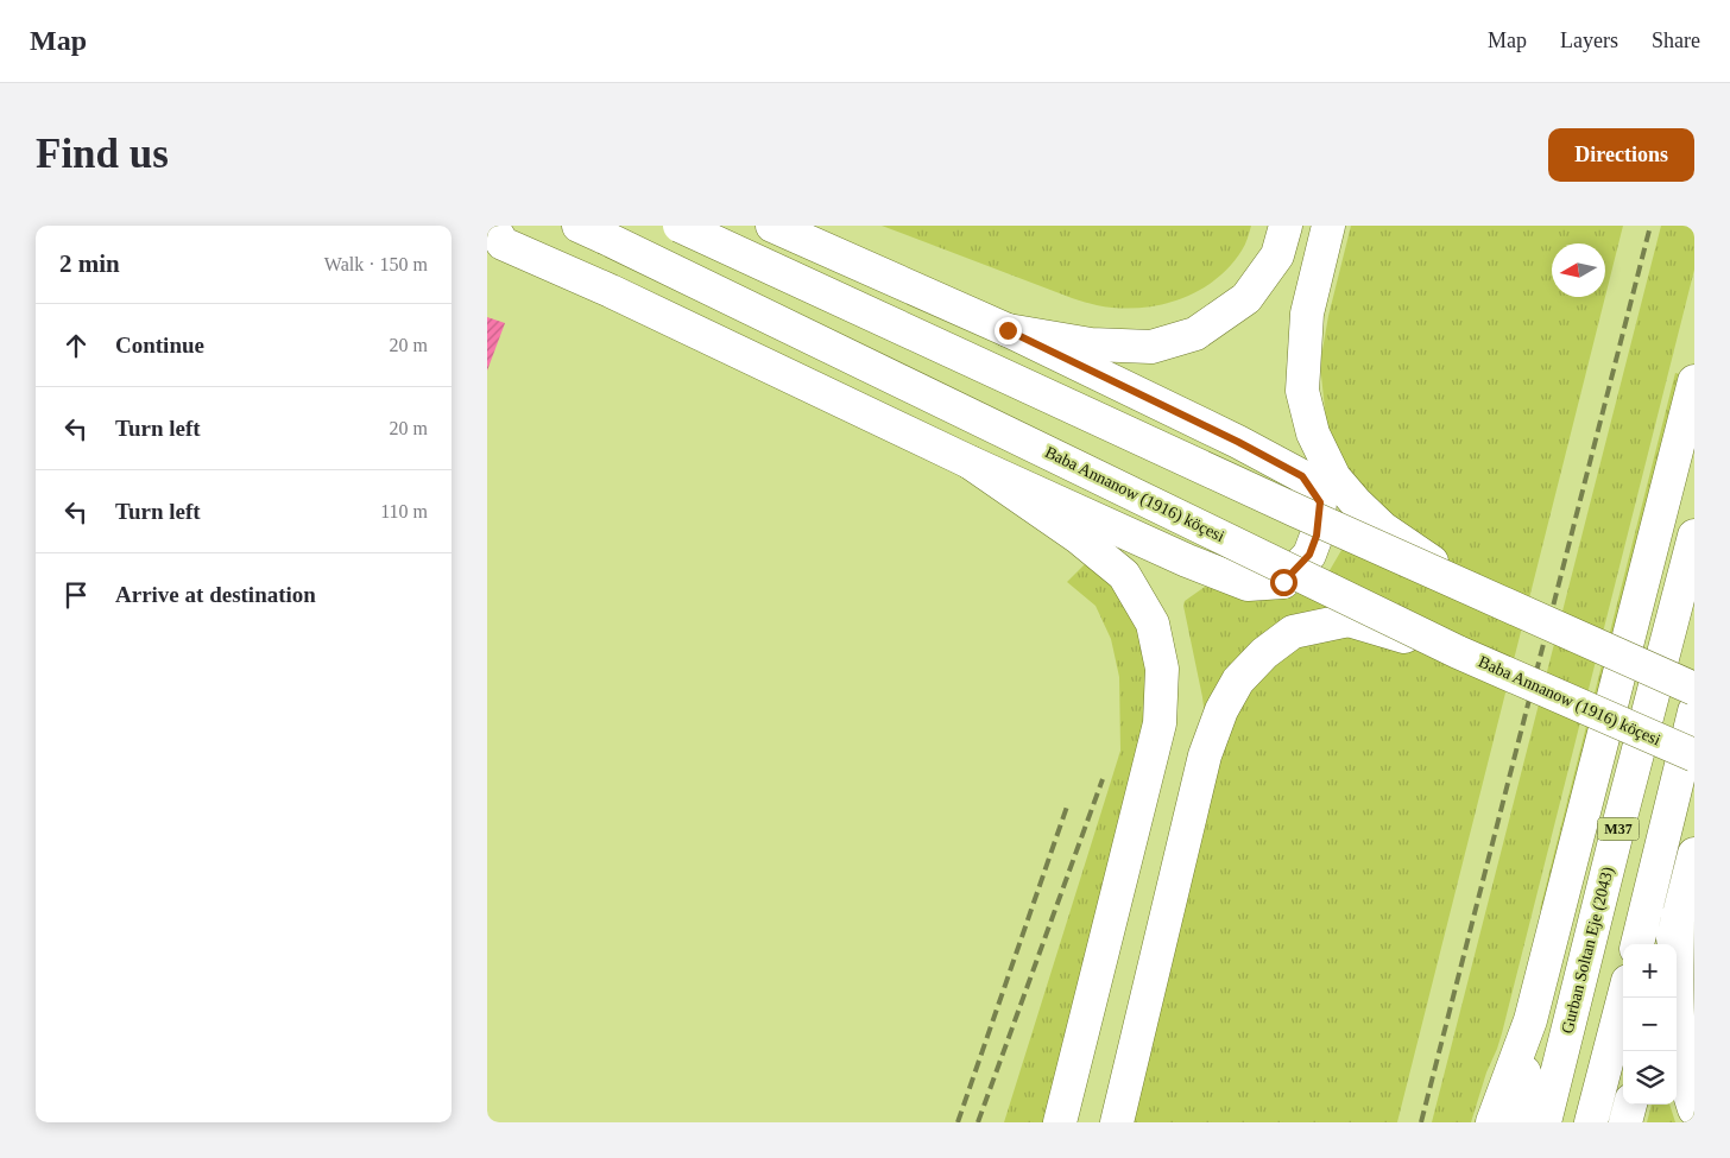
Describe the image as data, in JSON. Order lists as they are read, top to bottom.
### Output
{
  "streets": {
    "main road": ["Baba Annanow (1916) köçesi", "M37", "Gurban Soltan Eje (2043)"]
  },
  "north": "left",
  "page": {
    "header": "Map",
    "nav": ["Map", "Layers", "Share"],
    "buttons": "Directions",
    "title": "Find us",
    "heading": ["2 min", "Walk · 150 m"],
    "list": [
      ["Continue", "20 m"],
      ["Turn left", "20 m"],
      ["Turn left", "110 m"],
      "Arrive at destination"
    ],
    "map_buttons": ["+", "−"]
  }
}
